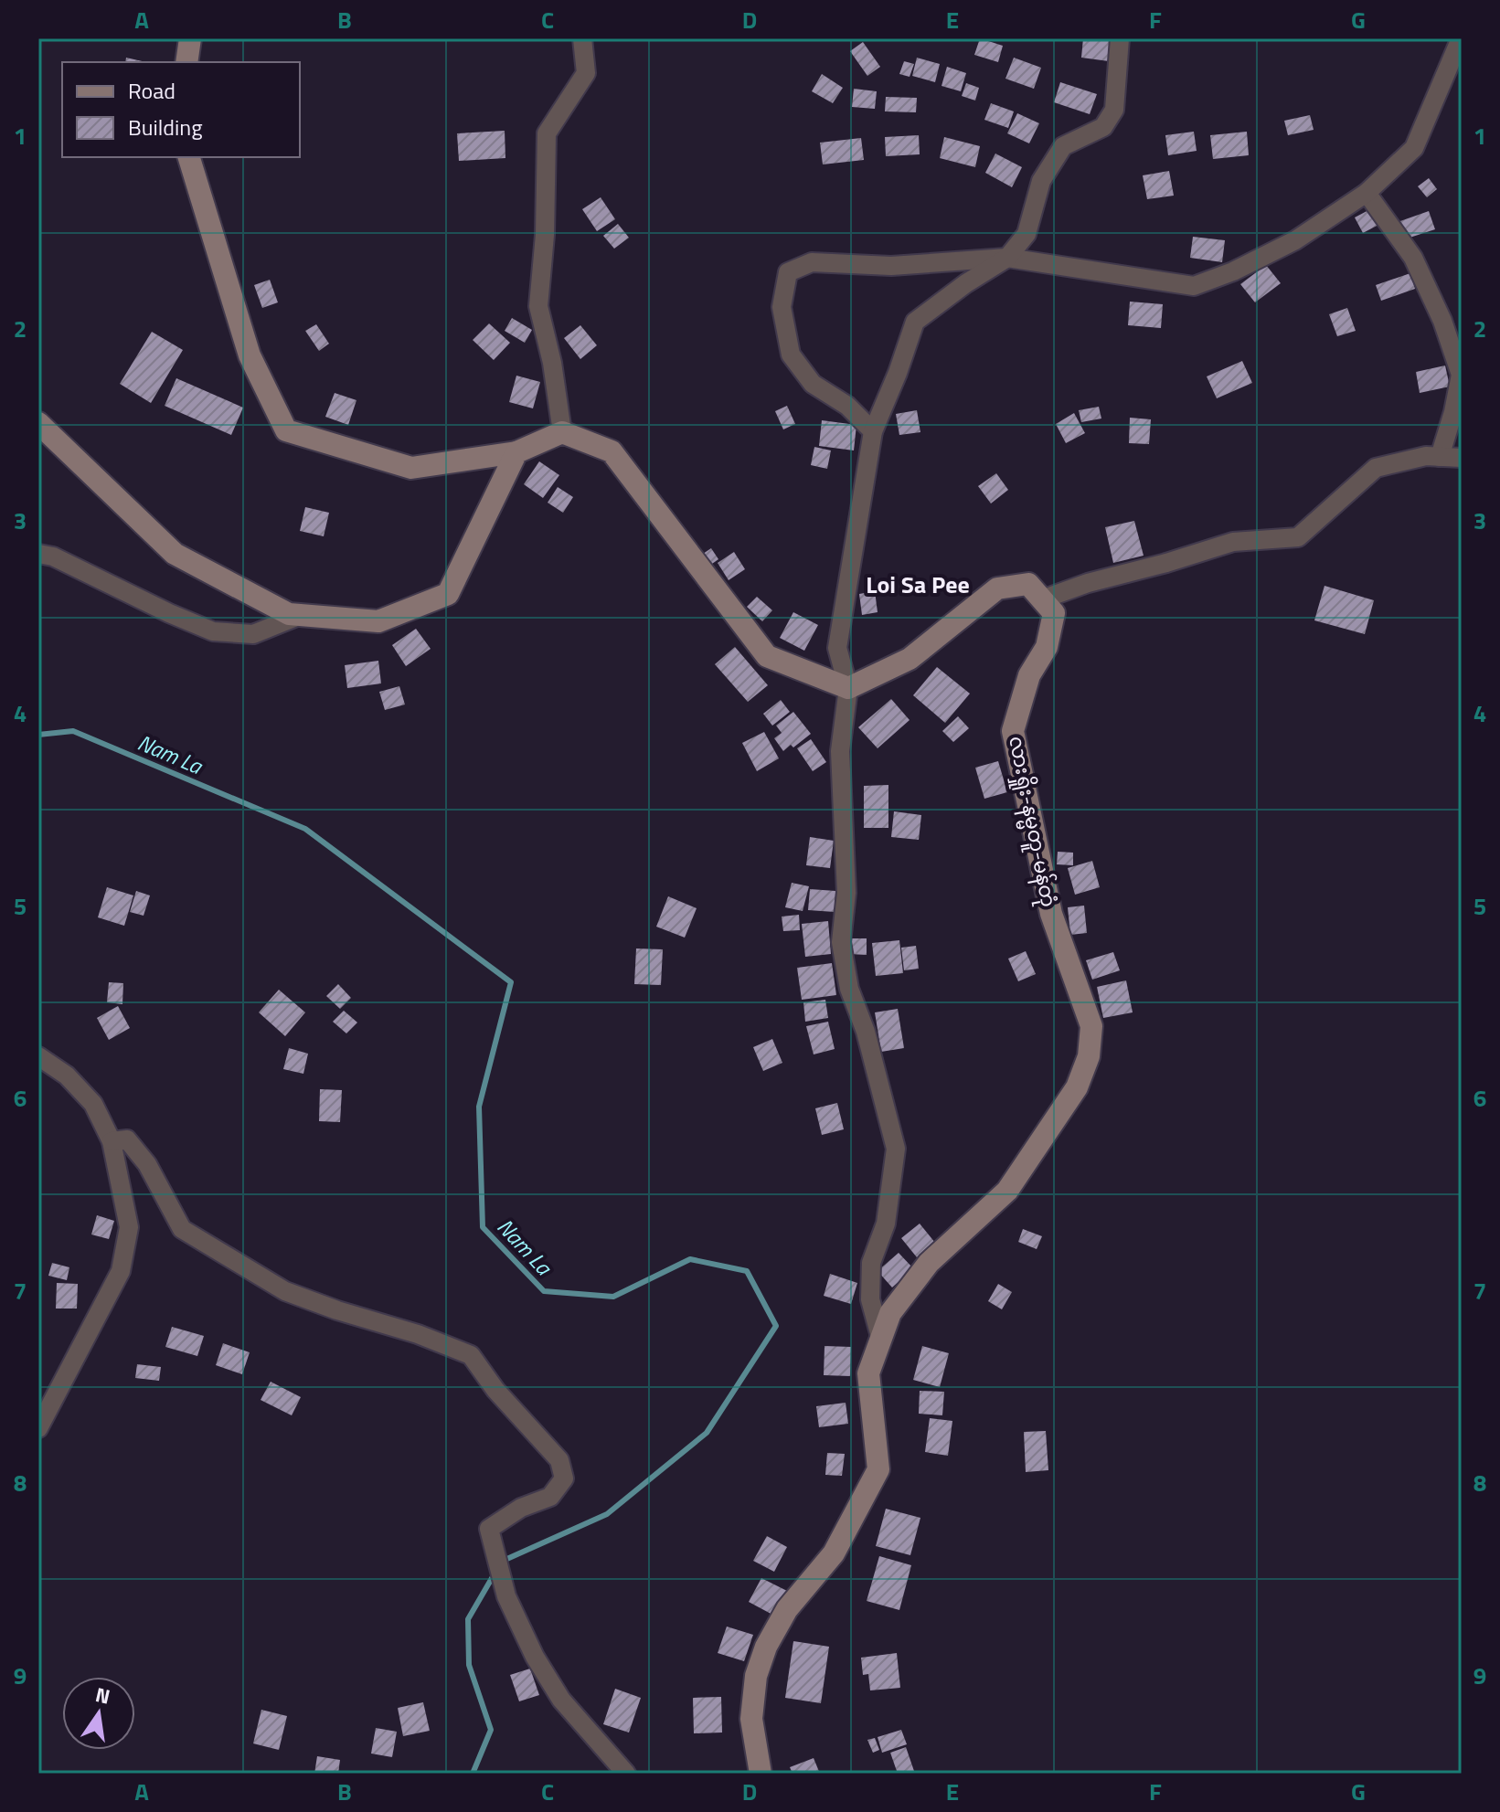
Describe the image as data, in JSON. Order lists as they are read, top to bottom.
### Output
{
  "streets": {
    "main road": ["လားရှိုး-နမ္မတူ-မန်တုံ"]
  },
  "districts": ["Loi Sa Pee"],
  "water": ["Nam La"],
  "legend": ["Road", "Building"],
  "north": "top",
  "grid": {
    "columns": [
      "A",
      "B",
      "C",
      "D",
      "E",
      "F",
      "G"
    ],
    "rows": [
      "1",
      "2",
      "3",
      "4",
      "5",
      "6",
      "7",
      "8",
      "9"
    ]
  }
}
